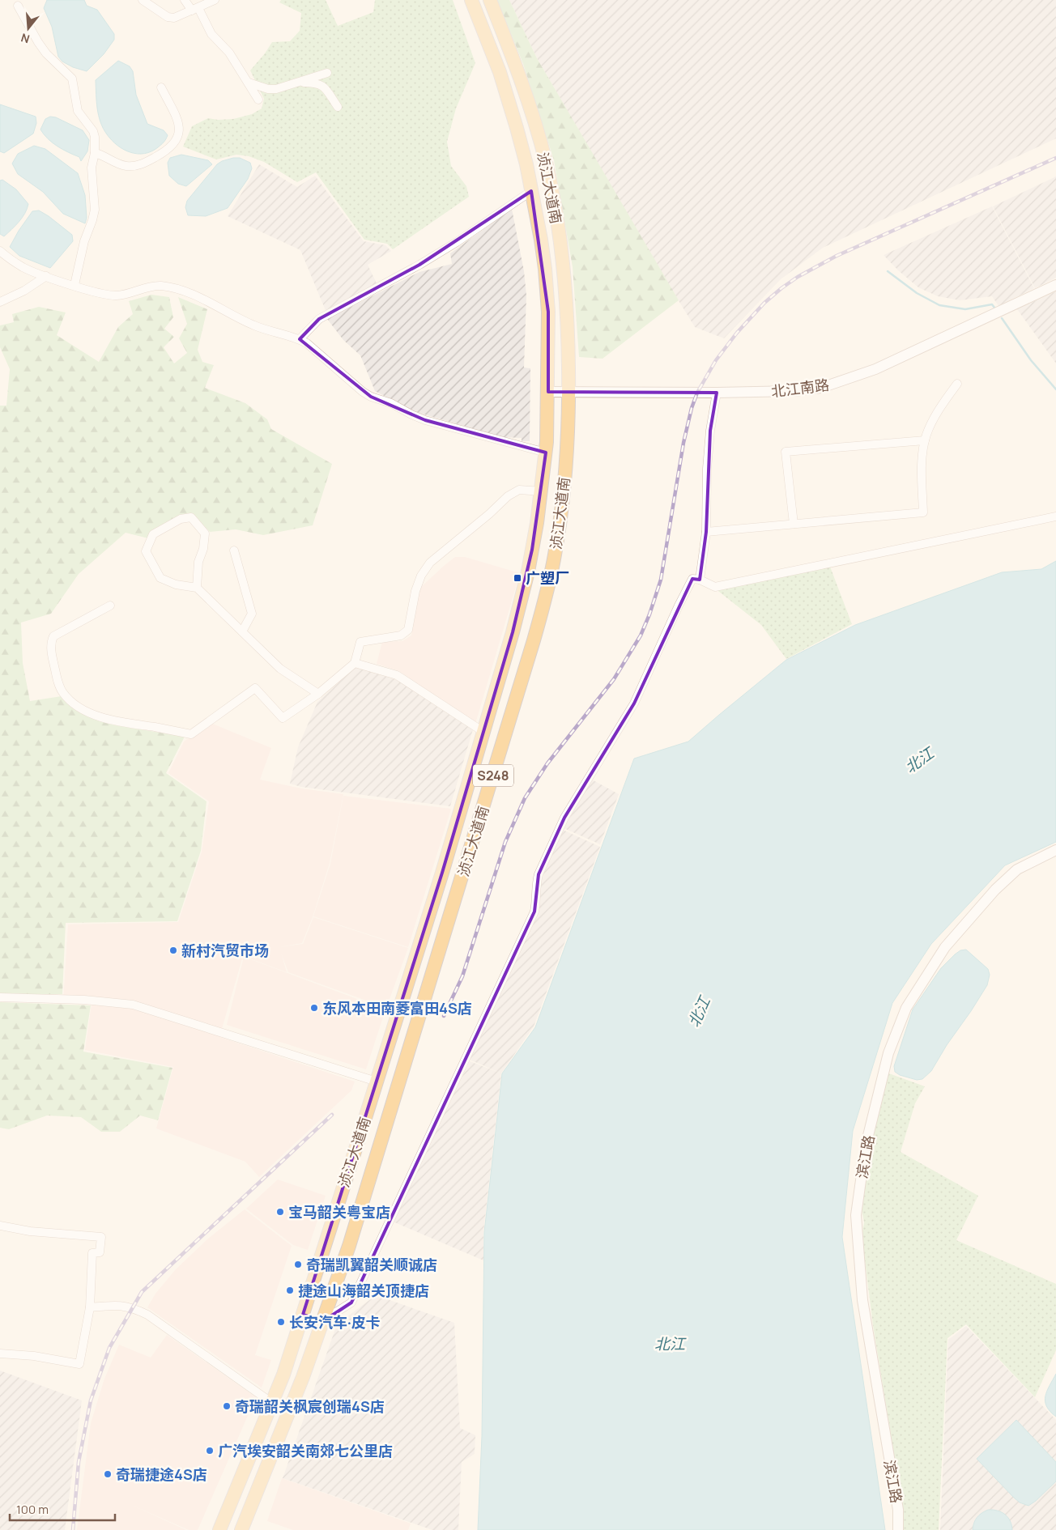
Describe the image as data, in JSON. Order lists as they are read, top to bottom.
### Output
{
  "streets": {
    "main road": ["浈江大道南", "S248"],
    "street": ["北江南路", "滨江路"]
  },
  "crossings": [
    ["浈江大道南", "北江南路"]
  ],
  "water": ["北江"],
  "places": {
    "transit": ["广塑厂"],
    "other": [
      "新村汽贸市场",
      "东风本田南菱富田4S店",
      "宝马韶关粤宝店",
      "奇瑞凯翼韶关顺诚店",
      "捷途山海韶关顶捷店",
      "长安汽车·皮卡",
      "奇瑞韶关枫宸创瑞4S店",
      "广汽埃安韶关南郊七公里店",
      "奇瑞捷途4S店"
    ]
  },
  "scale_bar": "100 m",
  "north": "bottom"
}
